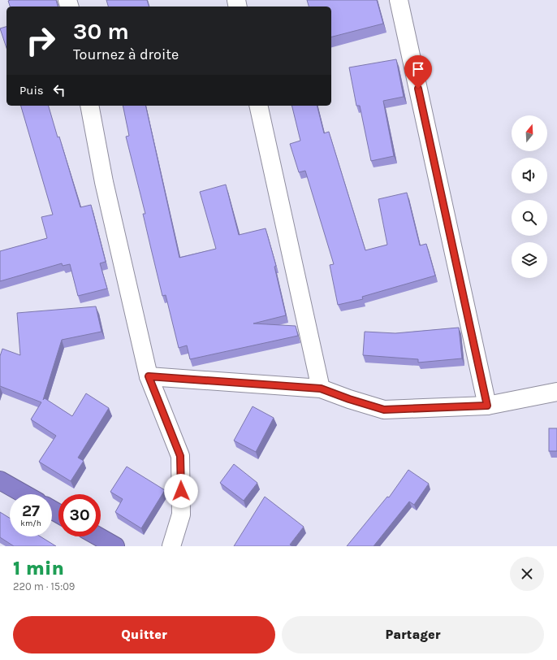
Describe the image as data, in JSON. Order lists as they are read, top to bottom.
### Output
{
  "north": "top",
  "page": {
    "turn": ["30 m", "Tournez à droite"],
    "then": "Puis",
    "speed": "27 km/h",
    "limit": "30",
    "heading": ["1 min", "220 m · 15:09"],
    "buttons": ["Quitter", "Partager"]
  }
}
